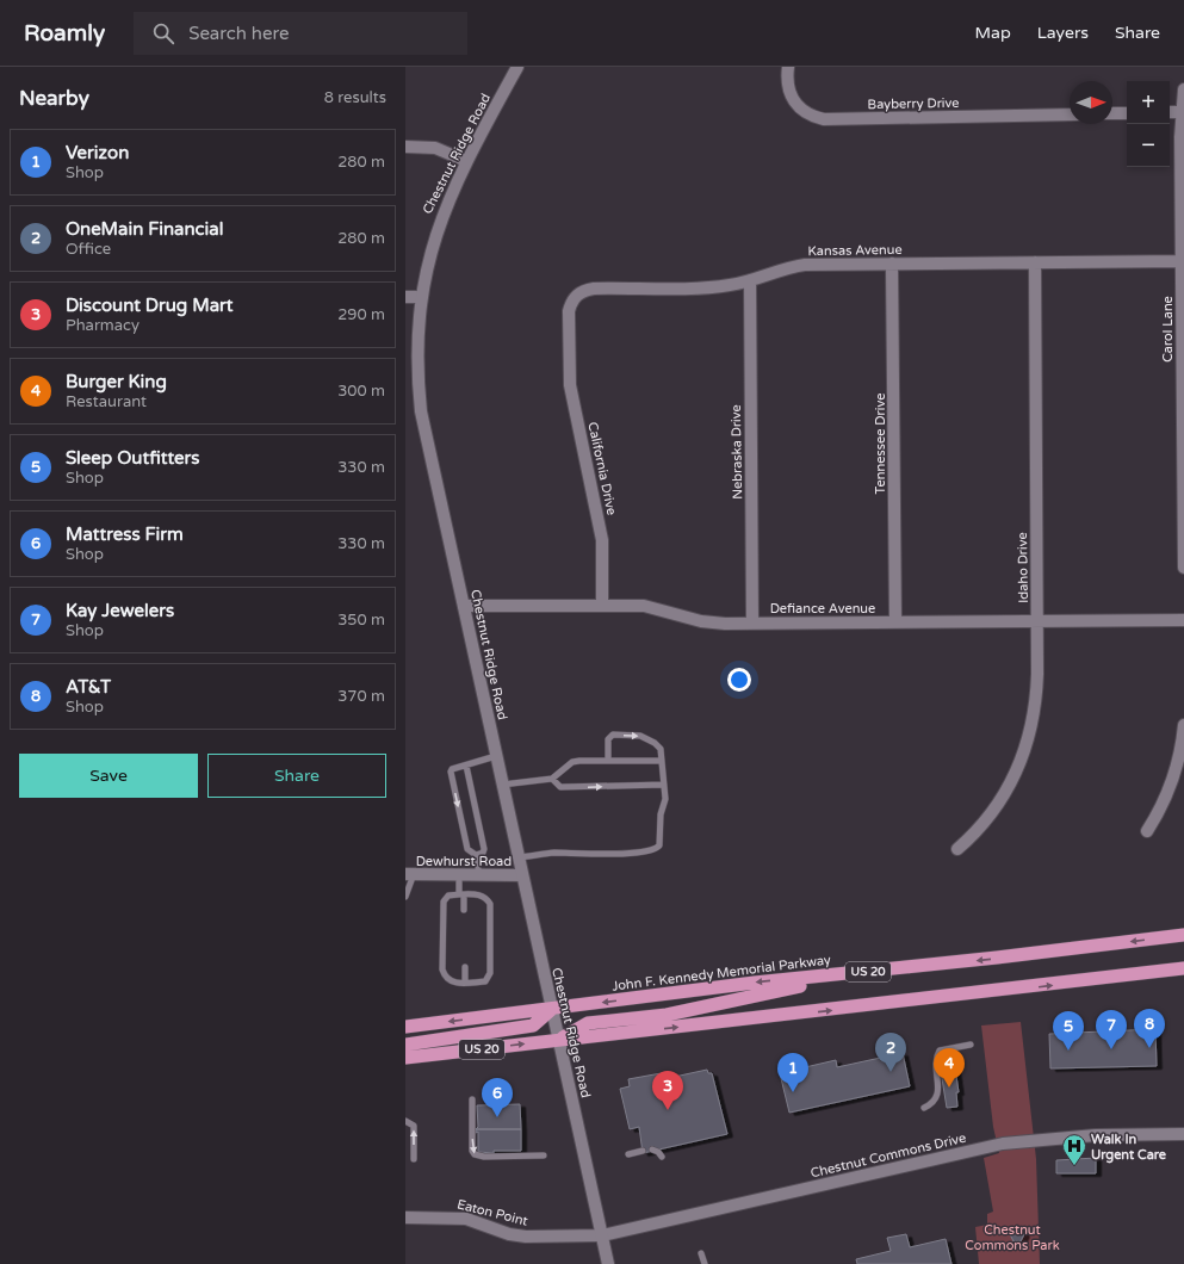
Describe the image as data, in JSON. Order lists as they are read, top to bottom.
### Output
{
  "streets": {
    "highway": ["US 20", "John F. Kennedy Memorial Parkway"],
    "street": [
      "Bayberry Drive",
      "Chestnut Ridge Road",
      "Kansas Avenue",
      "Carol Lane",
      "Tennessee Drive",
      "Nebraska Drive",
      "California Drive",
      "Idaho Drive",
      "Defiance Avenue",
      "Dewhurst Road",
      "Chestnut Commons Drive",
      "Eaton Point"
    ]
  },
  "crossings": [
    ["Chestnut Ridge Road", "Defiance Avenue"],
    ["Chestnut Ridge Road", "Dewhurst Road"],
    ["Chestnut Ridge Road", "US 20"],
    ["Chestnut Ridge Road", "John F. Kennedy Memorial Parkway"],
    ["Chestnut Ridge Road", "Chestnut Commons Drive"],
    ["Chestnut Ridge Road", "Eaton Point"],
    ["Kansas Avenue", "Carol Lane"],
    ["Kansas Avenue", "Tennessee Drive"],
    ["Kansas Avenue", "Nebraska Drive"],
    ["Kansas Avenue", "California Drive"],
    ["Kansas Avenue", "Idaho Drive"],
    ["Tennessee Drive", "Defiance Avenue"],
    ["Nebraska Drive", "Defiance Avenue"],
    ["California Drive", "Defiance Avenue"],
    ["Idaho Drive", "Defiance Avenue"],
    ["Chestnut Commons Drive", "Eaton Point"]
  ],
  "parks": ["Chestnut Commons Park"],
  "places": {
    "hospital": ["Walk In Urgent Care"]
  },
  "north": "right",
  "page": {
    "header": "Roamly",
    "search": "Search here",
    "nav": ["Map", "Layers", "Share"],
    "heading": ["Nearby", "8 results"],
    "map_buttons": ["+", "−"],
    "list": [
      {
        "mark": "1",
        "name": "Verizon",
        "note": "Shop",
        "value": "280 m"
      },
      {
        "mark": "2",
        "name": "OneMain Financial",
        "note": "Office",
        "value": "280 m"
      },
      {
        "mark": "3",
        "name": "Discount Drug Mart",
        "note": "Pharmacy",
        "value": "290 m"
      },
      {
        "mark": "4",
        "name": "Burger King",
        "note": "Restaurant",
        "value": "300 m"
      },
      {
        "mark": "5",
        "name": "Sleep Outfitters",
        "note": "Shop",
        "value": "330 m"
      },
      {
        "mark": "6",
        "name": "Mattress Firm",
        "note": "Shop",
        "value": "330 m"
      },
      {
        "mark": "7",
        "name": "Kay Jewelers",
        "note": "Shop",
        "value": "350 m"
      },
      {
        "mark": "8",
        "name": "AT&T",
        "note": "Shop",
        "value": "370 m"
      }
    ],
    "buttons": ["Save", "Share"],
    "pins": [
      "8",
      "7",
      "5",
      "2",
      "4",
      "1",
      "3",
      "6"
    ]
  }
}
